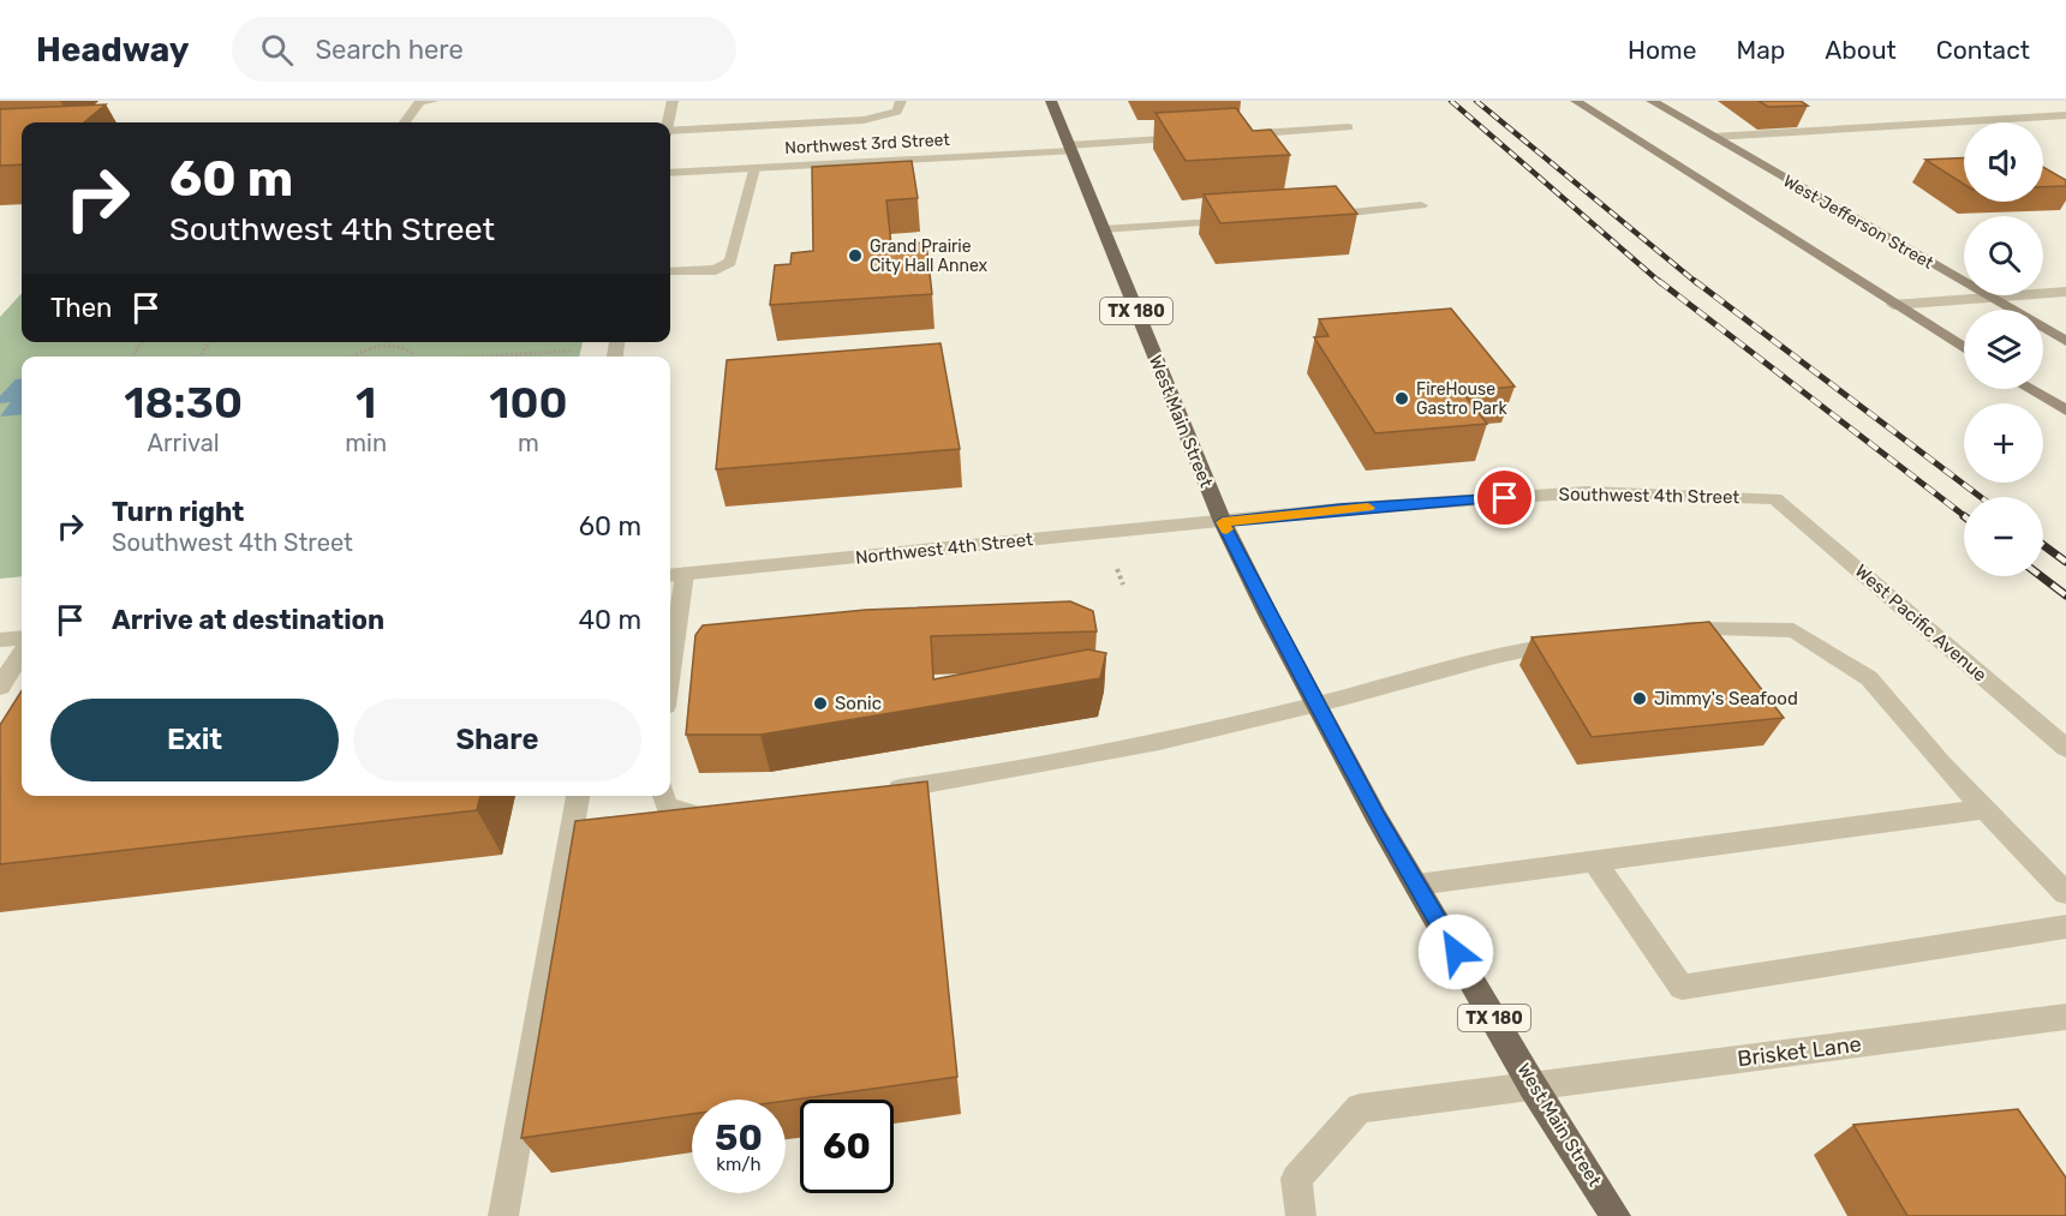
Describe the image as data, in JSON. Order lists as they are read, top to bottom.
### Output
{
  "streets": {
    "main road": ["West Jefferson Street", "TX 180", "West Main Street"],
    "street": [
      "Northwest 3rd Street",
      "Southwest 4th Street",
      "Northwest 4th Street",
      "West Pacific Avenue",
      "Brisket Lane"
    ]
  },
  "crossings": [
    ["Northwest 3rd Street", "West Main Street"],
    ["West Main Street", "Southwest 4th Street"],
    ["West Main Street", "Northwest 4th Street"],
    ["West Main Street", "Brisket Lane"],
    ["Southwest 4th Street", "Northwest 4th Street"],
    ["Southwest 4th Street", "West Pacific Avenue"]
  ],
  "places": [
    "Grand Prairie City Hall Annex",
    "FireHouse Gastro Park",
    "Jimmy's Seafood",
    "Sonic"
  ],
  "page": {
    "header": "Headway",
    "search": "Search here",
    "nav": [
      "Home",
      "Map",
      "About",
      "Contact"
    ],
    "map_buttons": ["+", "−"],
    "turn": ["60 m", "Southwest 4th Street"],
    "then": "Then",
    "eta": [
      "18:30",
      "Arrival",
      "1",
      "min",
      "100",
      "m"
    ],
    "list": [
      {
        "name": "Turn right",
        "note": "Southwest 4th Street",
        "value": "60 m"
      },
      {
        "name": "Arrive at destination",
        "value": "40 m"
      }
    ],
    "buttons": ["Exit", "Share"],
    "speed": "50 km/h",
    "limit": "60"
  }
}
